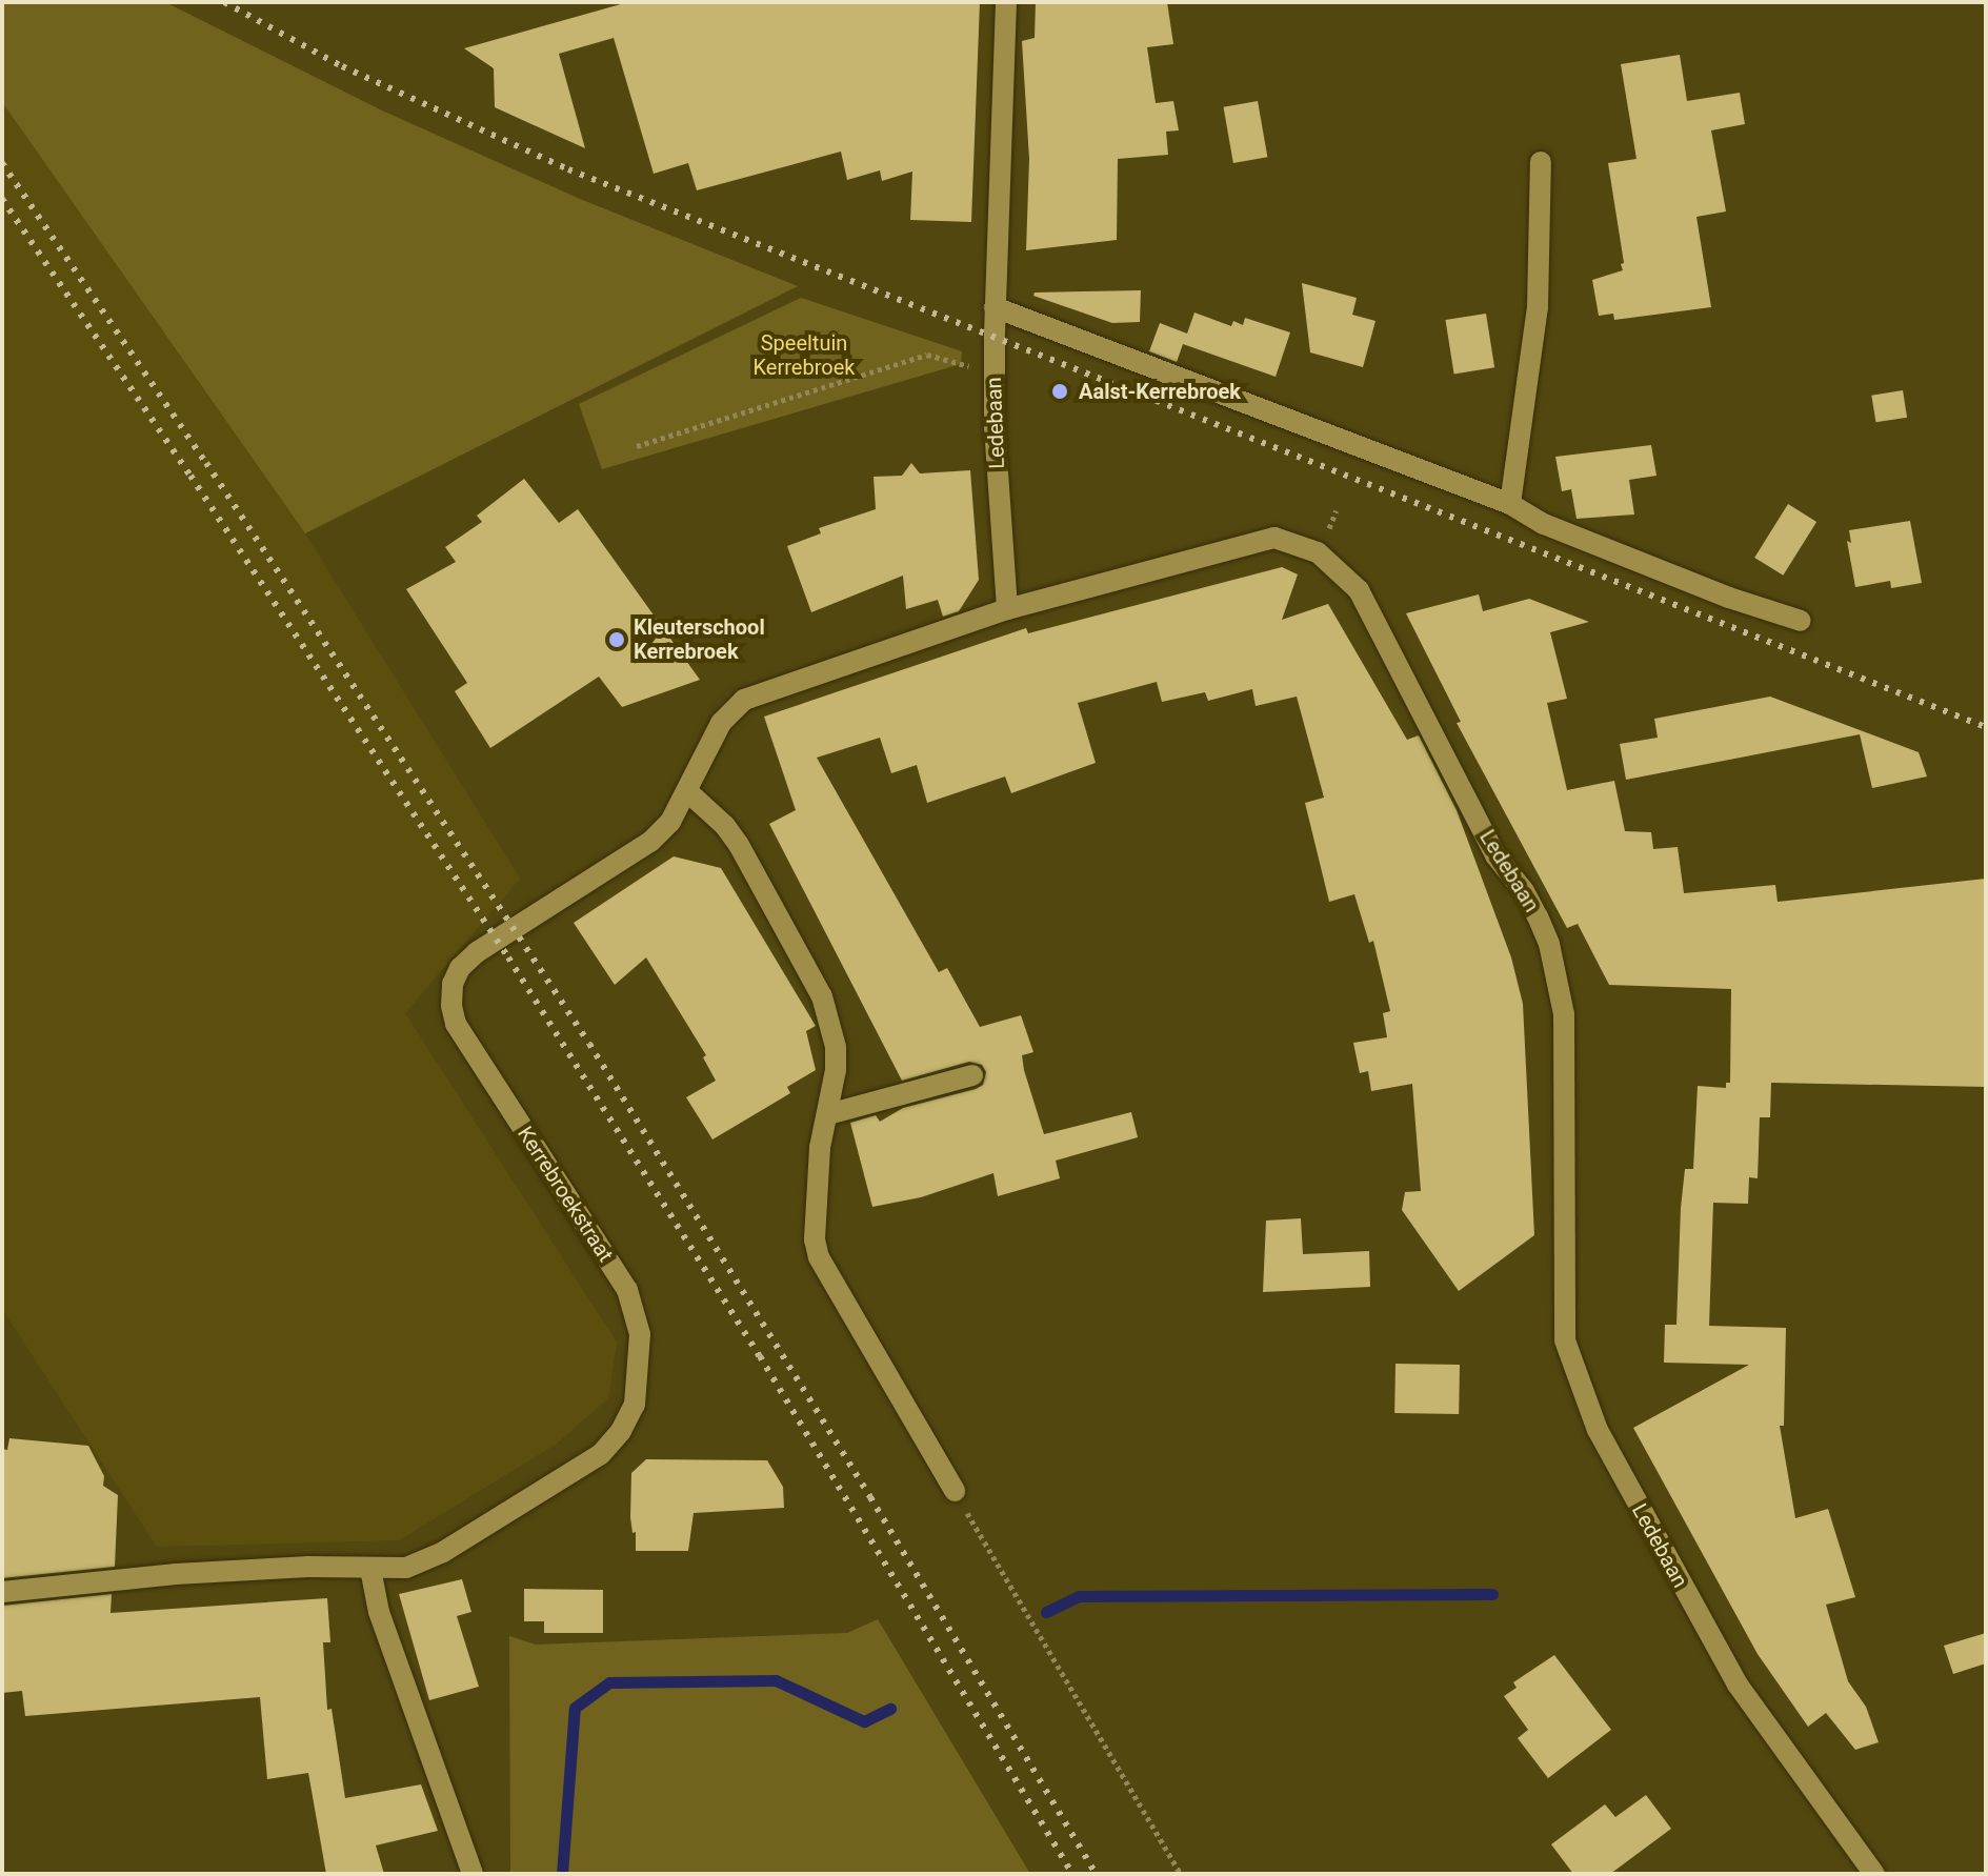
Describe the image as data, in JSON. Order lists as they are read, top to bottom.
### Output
{
  "streets": {
    "street": ["Ledebaan", "Kerrebroekstraat"]
  },
  "crossings": [
    ["Ledebaan", "Kerrebroekstraat"]
  ],
  "parks": ["Speeltuin Kerrebroek"],
  "places": ["Aalst-Kerrebroek", "Kleuterschool Kerrebroek"]
}
